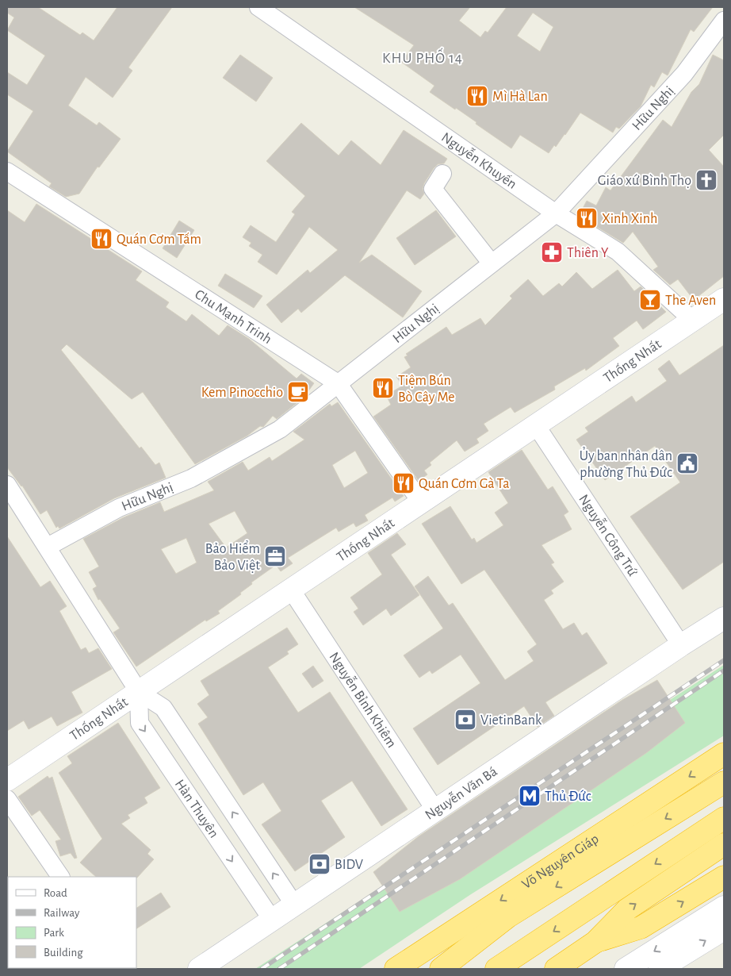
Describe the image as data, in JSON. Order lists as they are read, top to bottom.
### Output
{
  "streets": {
    "highway": ["Võ Nguyên Giáp"],
    "street": [
      "Hữu Nghị",
      "Nguyễn Khuyến",
      "Chu Mạnh Trinh",
      "Thống Nhất",
      "Nguyễn Công Trứ",
      "Nguyễn Bỉnh Khiêm",
      "Nguyễn Văn Bá",
      "Hàn Thuyên"
    ]
  },
  "crossings": [
    ["Hữu Nghị", "Nguyễn Khuyến"],
    ["Hữu Nghị", "Chu Mạnh Trinh"],
    ["Hữu Nghị", "Hàn Thuyên"],
    ["Nguyễn Khuyến", "Thống Nhất"],
    ["Chu Mạnh Trinh", "Thống Nhất"],
    ["Thống Nhất", "Nguyễn Công Trứ"],
    ["Thống Nhất", "Nguyễn Bỉnh Khiêm"],
    ["Thống Nhất", "Hàn Thuyên"],
    ["Nguyễn Công Trứ", "Nguyễn Văn Bá"],
    ["Nguyễn Bỉnh Khiêm", "Nguyễn Văn Bá"],
    ["Nguyễn Văn Bá", "Hàn Thuyên"]
  ],
  "districts": ["KHU PHỐ 14"],
  "places": {
    "restaurant": [
      "Mì Hà Lan",
      "Xinh Xinh",
      "Quán Cơm Tấm",
      "Tiệm Bún Bò Cây Me",
      "Quán Cơm Gà Ta"
    ],
    "church": ["Giáo xứ Bình Thọ"],
    "pharmacy": ["Thiên Y"],
    "bar": ["The Aven"],
    "cafe": ["Kem Pinocchio"],
    "public building": ["Ủy ban nhân dân phường Thủ Đức"],
    "office": ["Bảo Hiểm Bảo Việt"],
    "bank": ["VietinBank", "BIDV"],
    "metro station": ["Thủ Đức"]
  },
  "legend": [
    "Road",
    "Railway",
    "Park",
    "Building"
  ]
}
